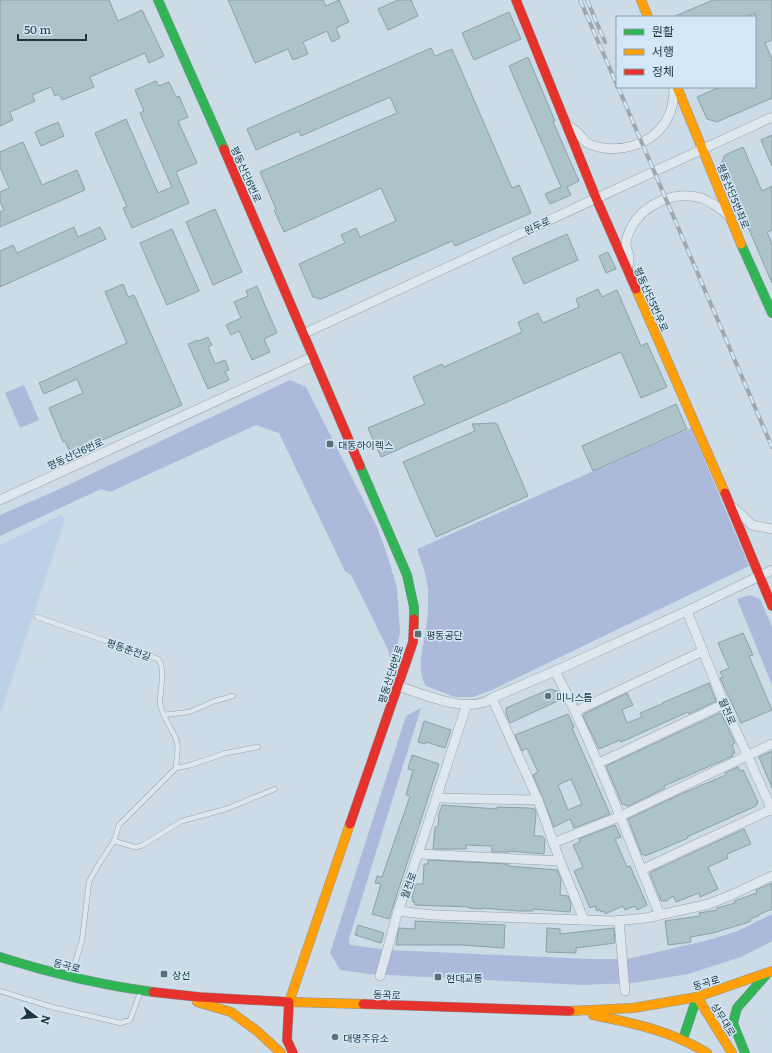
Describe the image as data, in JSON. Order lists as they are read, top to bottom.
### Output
{
  "streets": {
    "street": [
      "평동산단6번로",
      "평동산단5번좌로",
      "원두로",
      "평동산단5번우로",
      "월전로",
      "동곡로",
      "상무대로"
    ],
    "lane": ["평동춘전길"]
  },
  "crossings": [
    ["평동산단6번로", "원두로"],
    ["평동산단6번로", "동곡로"],
    ["평동산단5번좌로", "원두로"],
    ["원두로", "평동산단5번우로"],
    ["동곡로", "상무대로"]
  ],
  "places": {
    "transit": [
      "대동하이렉스",
      "평동공단",
      "상선",
      "현대교통"
    ],
    "other": ["미니스톱", "대명주유소"]
  },
  "legend": ["원활", "서행", "정체"],
  "scale_bar": "50 m",
  "north": "right"
}
